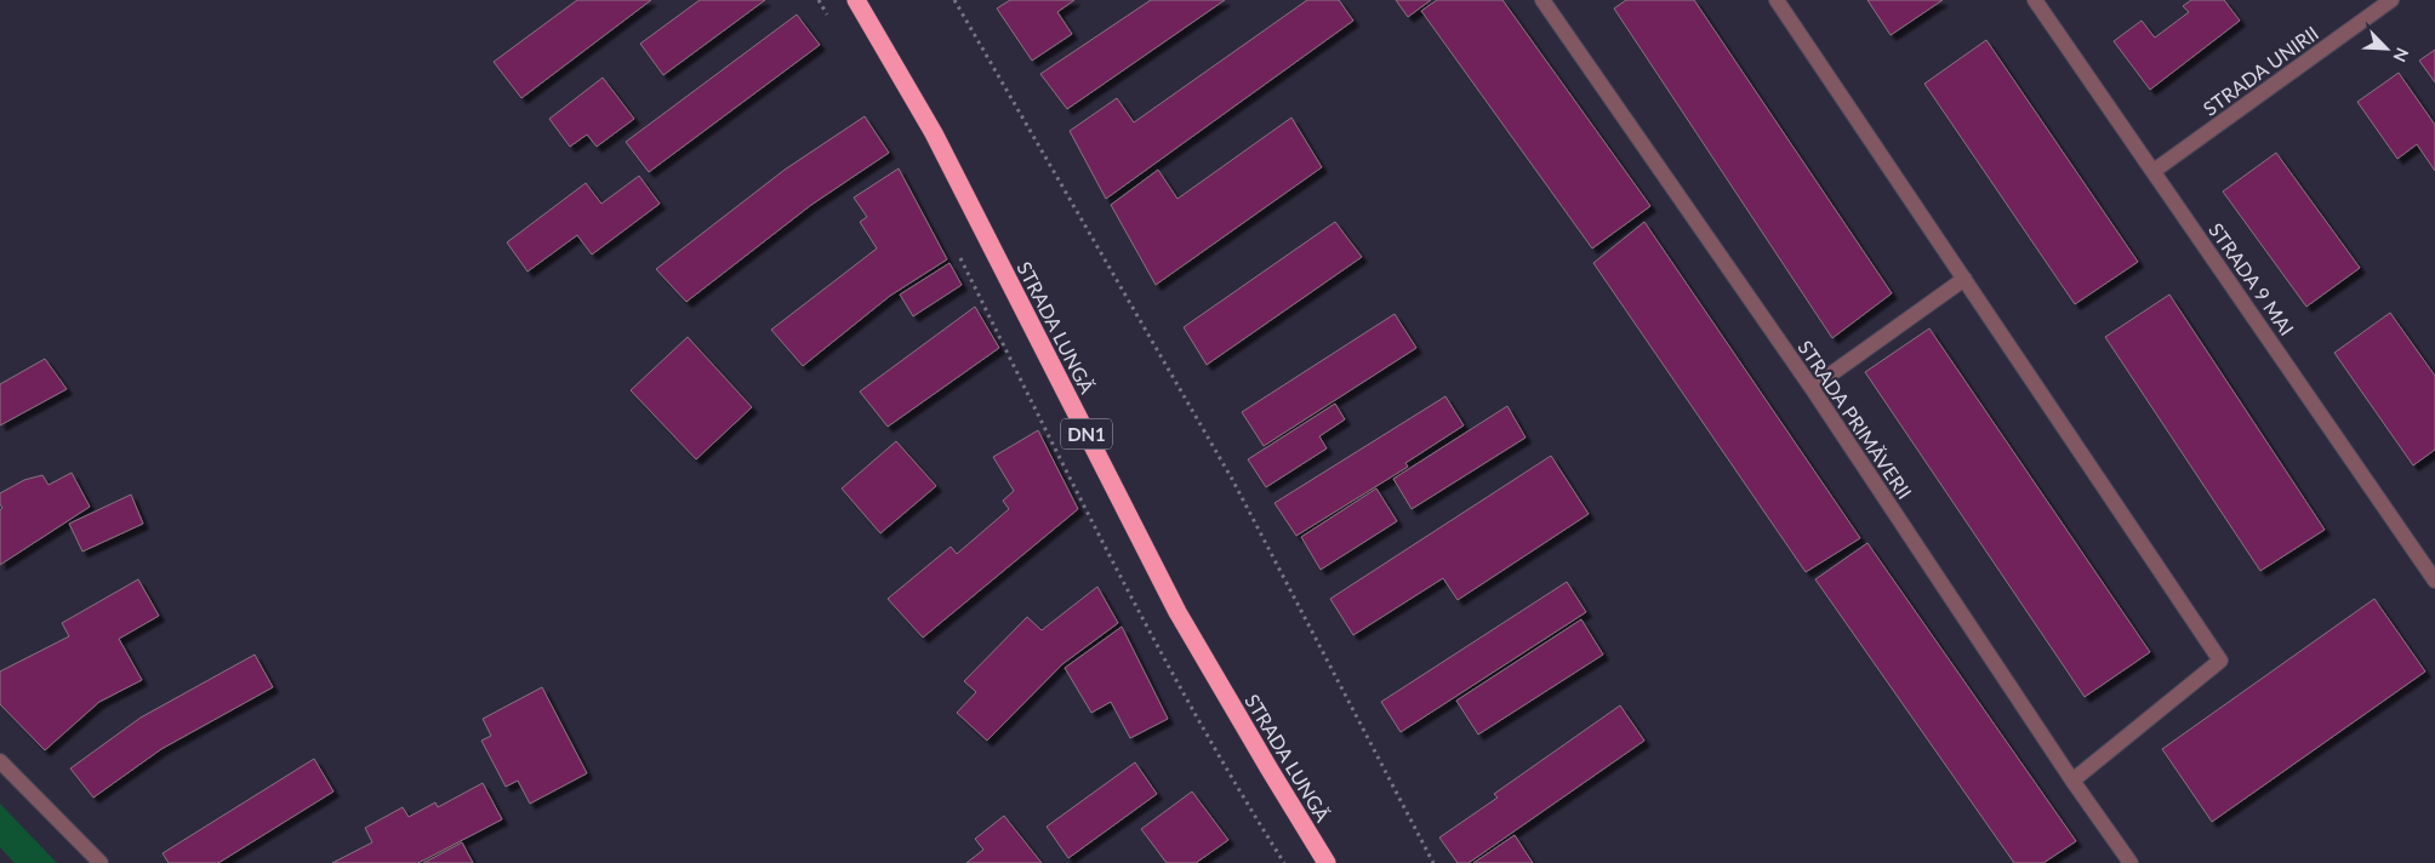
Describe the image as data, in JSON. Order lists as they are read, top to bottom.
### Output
{
  "streets": {
    "highway": ["STRADA LUNGĂ", "DN1"],
    "street": ["STRADA UNIRII", "STRADA 9 MAI", "STRADA PRIMĂVERII"]
  },
  "crossings": [
    ["STRADA UNIRII", "STRADA 9 MAI"]
  ],
  "north": "bottom right"
}
